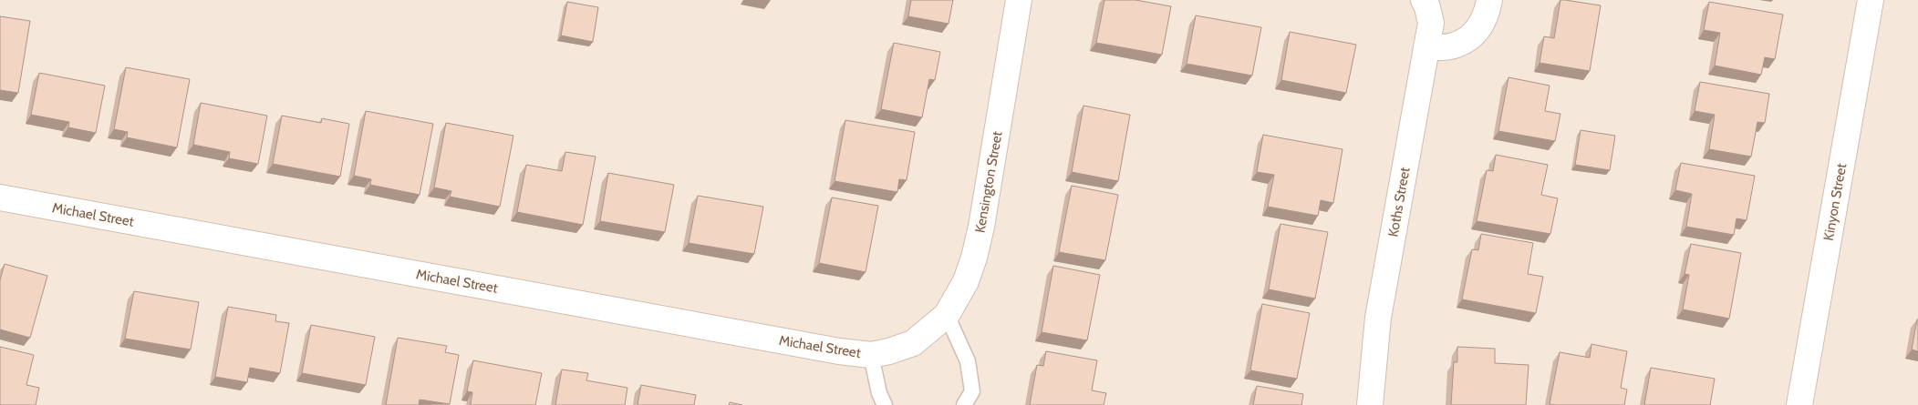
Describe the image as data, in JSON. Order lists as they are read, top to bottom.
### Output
{
  "streets": {
    "street": [
      "Kensington Street",
      "Koths Street",
      "Kinyon Street",
      "Michael Street"
    ]
  },
  "crossings": [
    ["Kensington Street", "Michael Street"]
  ]
}
